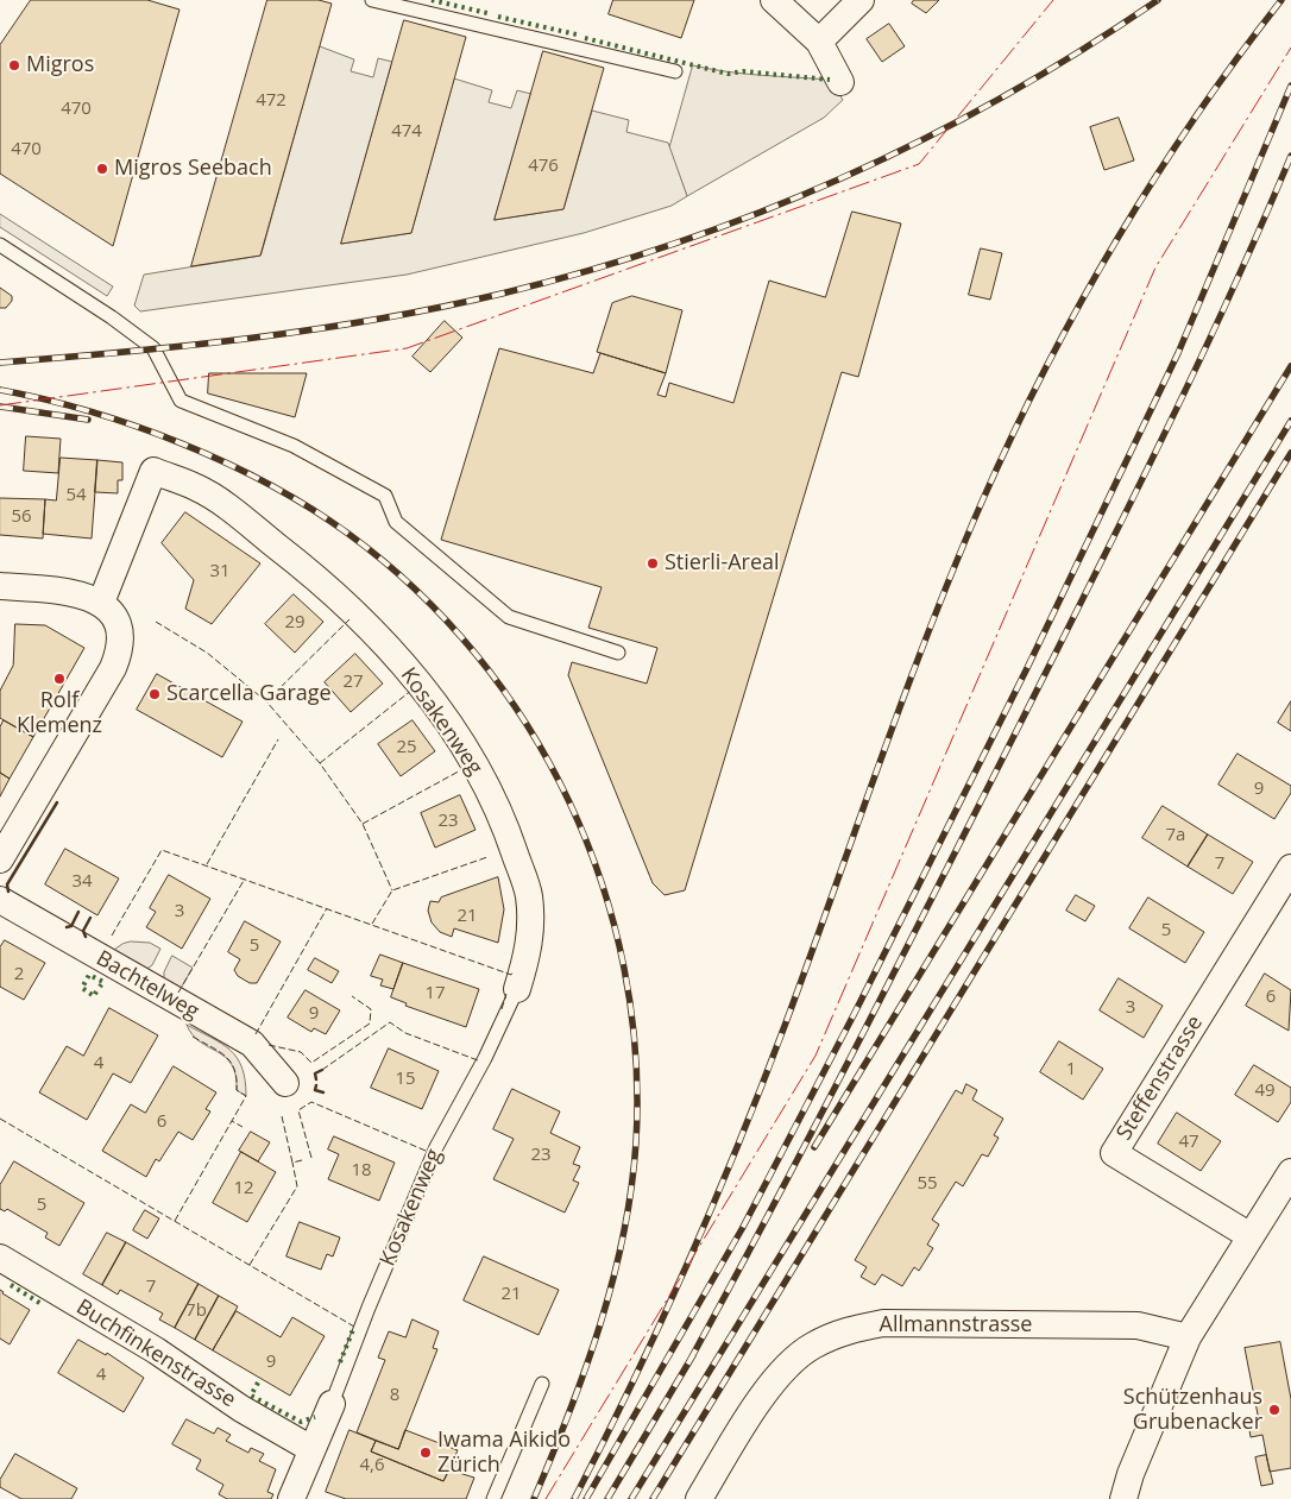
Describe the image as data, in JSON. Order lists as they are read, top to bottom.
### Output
{
  "streets": {
    "street": [
      "Kosakenweg",
      "Bachtelweg",
      "Steffenstrasse",
      "Allmannstrasse",
      "Buchfinkenstrasse"
    ]
  },
  "crossings": [
    ["Kosakenweg", "Buchfinkenstrasse"]
  ],
  "places": [
    "Migros",
    "Migros Seebach",
    "Stierli-Areal",
    "Rolf Klemenz",
    "Scarcella Garage",
    "Schützenhaus Grubenacker",
    "Iwama Aikido Zürich"
  ],
  "house_numbers": [
    "472",
    "470",
    "474",
    "470",
    "476",
    "54",
    "56",
    "31",
    "29",
    "27",
    "25",
    "9",
    "23",
    "7a",
    "7",
    "34",
    "3",
    "21",
    "5",
    "5",
    "2",
    "17",
    "6",
    "3",
    "9",
    "4",
    "1",
    "15",
    "49",
    "6",
    "47",
    "23",
    "18",
    "55",
    "12",
    "5",
    "7",
    "21",
    "7b",
    "9",
    "4",
    "8",
    "4,6"
  ]
}
